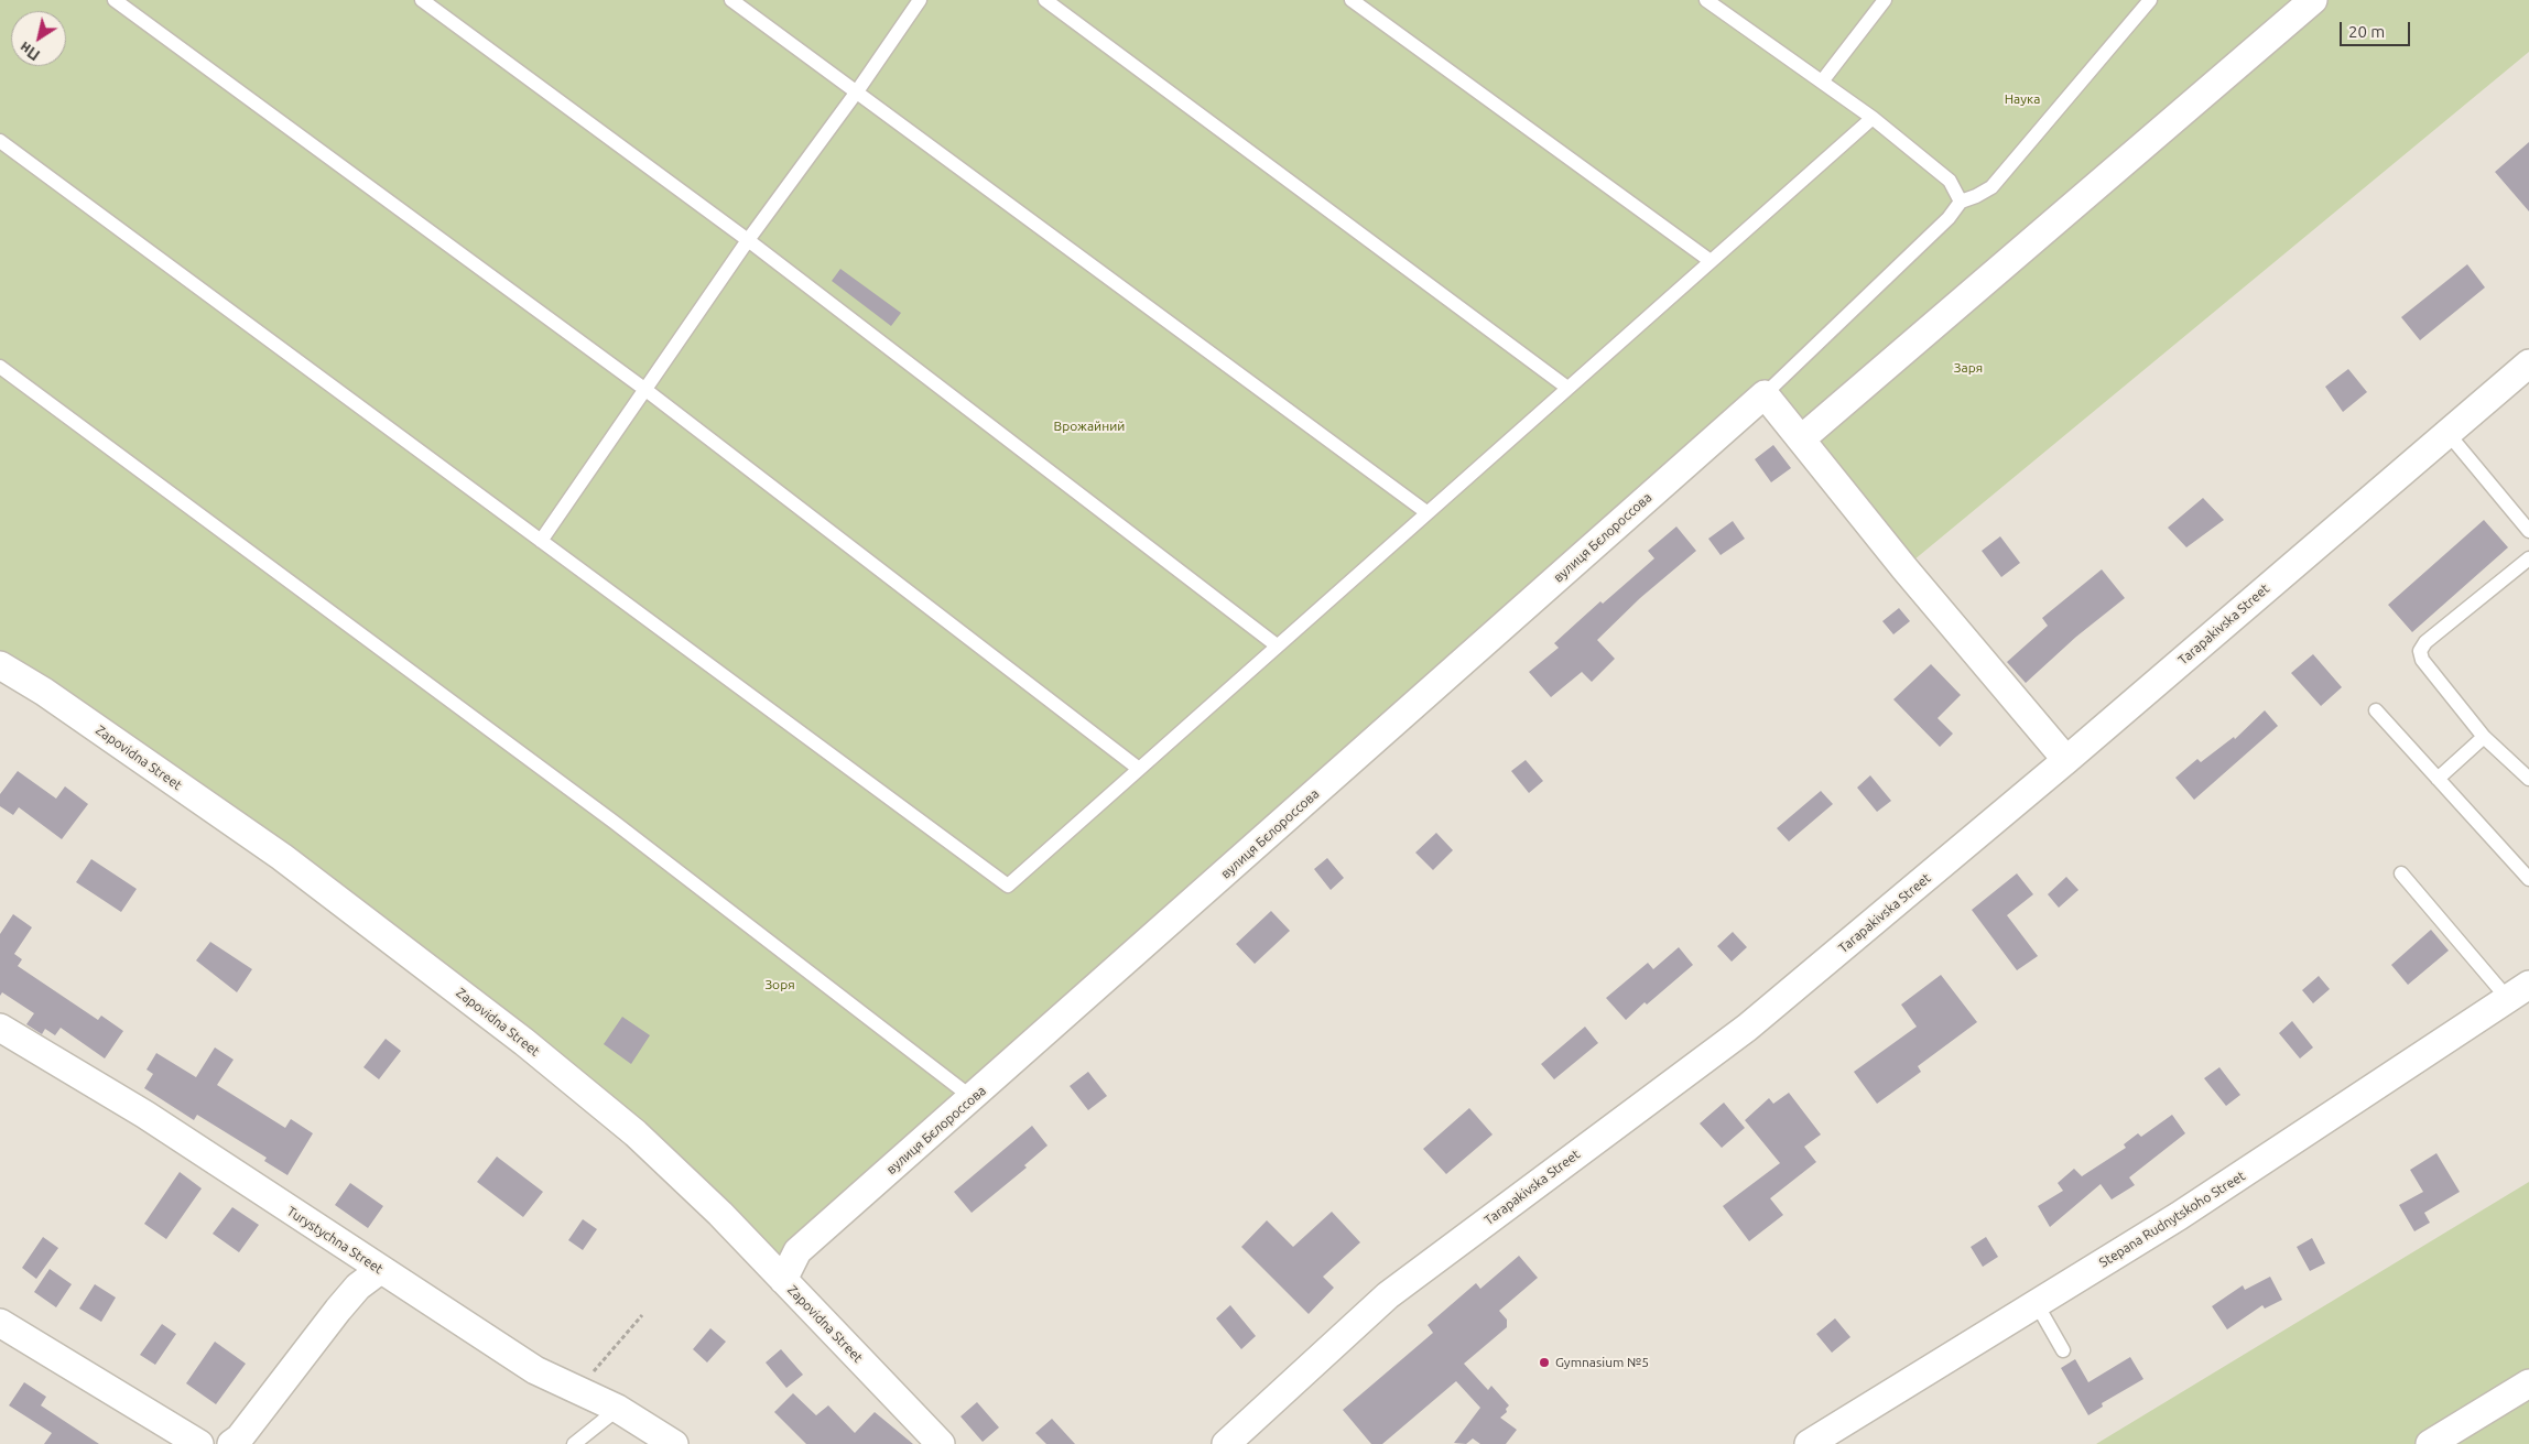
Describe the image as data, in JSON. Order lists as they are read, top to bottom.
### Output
{
  "streets": {
    "street": [
      "вулиця Бєлороссова",
      "Tarapakivska Street",
      "Zapovidna Street",
      "Stepana Rudnytskoho Street",
      "Turystychna Street"
    ]
  },
  "crossings": [
    ["вулиця Бєлороссова", "Zapovidna Street"]
  ],
  "parks": [
    "Наука",
    "Заря",
    "Врожайний",
    "Зоря"
  ],
  "places": ["Gymnasium №5"],
  "scale_bar": "20 m",
  "north": "bottom left"
}
